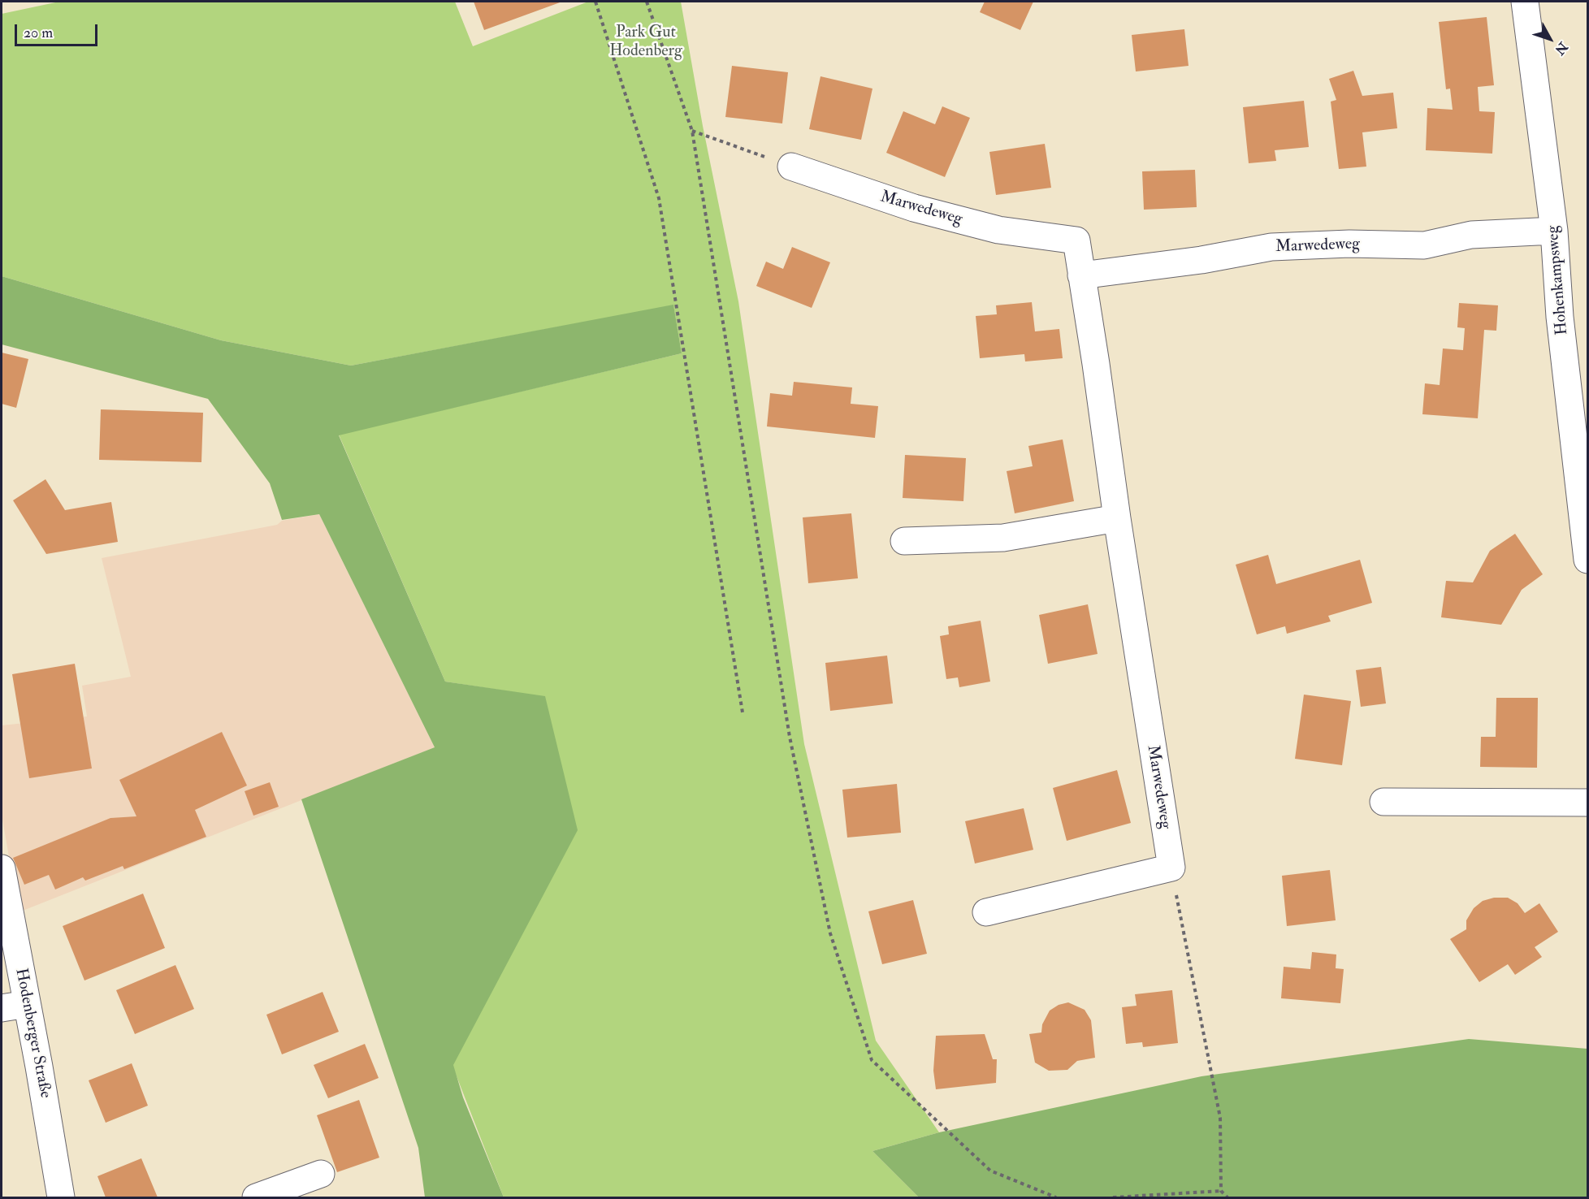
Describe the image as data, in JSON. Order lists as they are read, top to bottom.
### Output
{
  "streets": {
    "street": ["Marwedeweg", "Hohenkampsweg", "Hodenberger Straße"]
  },
  "crossings": [
    ["Marwedeweg", "Hohenkampsweg"]
  ],
  "parks": ["Park Gut Hodenberg"],
  "scale_bar": "20 m",
  "north": "bottom right"
}
